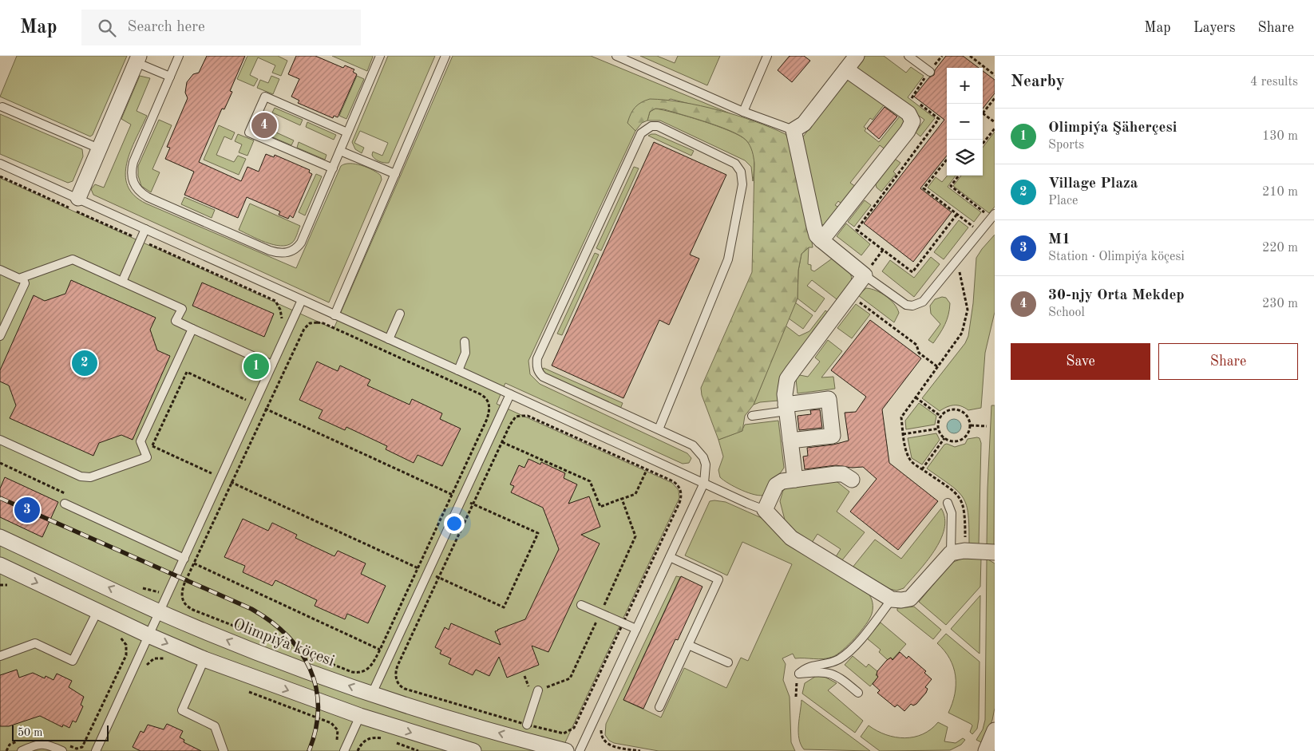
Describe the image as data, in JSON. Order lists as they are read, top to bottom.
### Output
{
  "streets": {
    "street": ["Olimpiýa köçesi"]
  },
  "scale_bar": "50 m",
  "page": {
    "header": "Map",
    "search": "Search here",
    "nav": ["Map", "Layers", "Share"],
    "heading": ["Nearby", "4 results"],
    "map_buttons": ["+", "−"],
    "list": [
      {
        "mark": "1",
        "name": "Olimpiýa Şäherçesi",
        "note": "Sports",
        "value": "130 m"
      },
      {
        "mark": "2",
        "name": "Village Plaza",
        "note": "Place",
        "value": "210 m"
      },
      {
        "mark": "3",
        "name": "M1",
        "note": "Station · Olimpiýa köçesi",
        "value": "220 m"
      },
      {
        "mark": "4",
        "name": "30-njy Orta Mekdep",
        "note": "School",
        "value": "230 m"
      }
    ],
    "pins": [
      "4",
      "2",
      "1",
      "3"
    ],
    "buttons": ["Save", "Share"],
    "scale": "50 m"
  }
}
